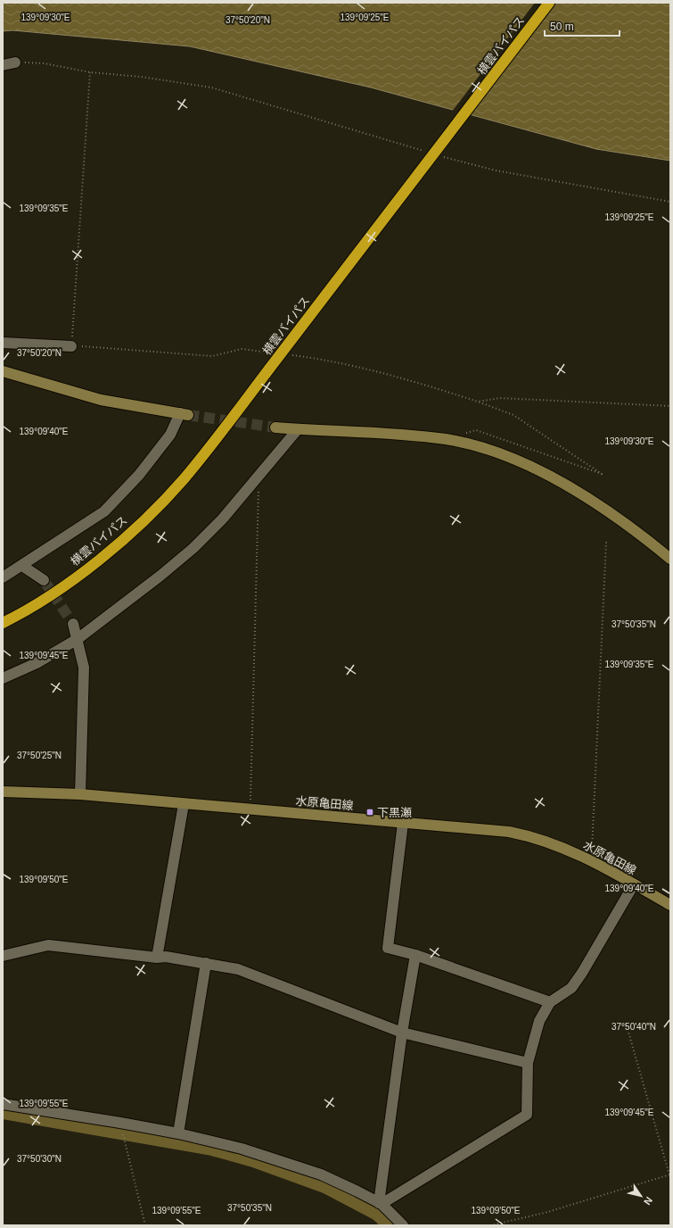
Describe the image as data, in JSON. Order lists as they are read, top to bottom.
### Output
{
  "streets": {
    "highway": ["横雲バイパス"],
    "main road": ["水原亀田線"]
  },
  "places": {
    "transit": ["下黒瀬"]
  },
  "scale_bar": "50 m",
  "north": "bottom right",
  "coordinates": [
    "139°09'30\"E",
    "139°09'25\"E",
    "37°50'20\"N",
    "139°09'35\"E",
    "139°09'40\"E",
    "37°50'35\"N",
    "139°09'45\"E",
    "37°50'25\"N",
    "139°09'50\"E",
    "37°50'40\"N",
    "139°09'55\"E",
    "37°50'30\"N"
  ]
}
